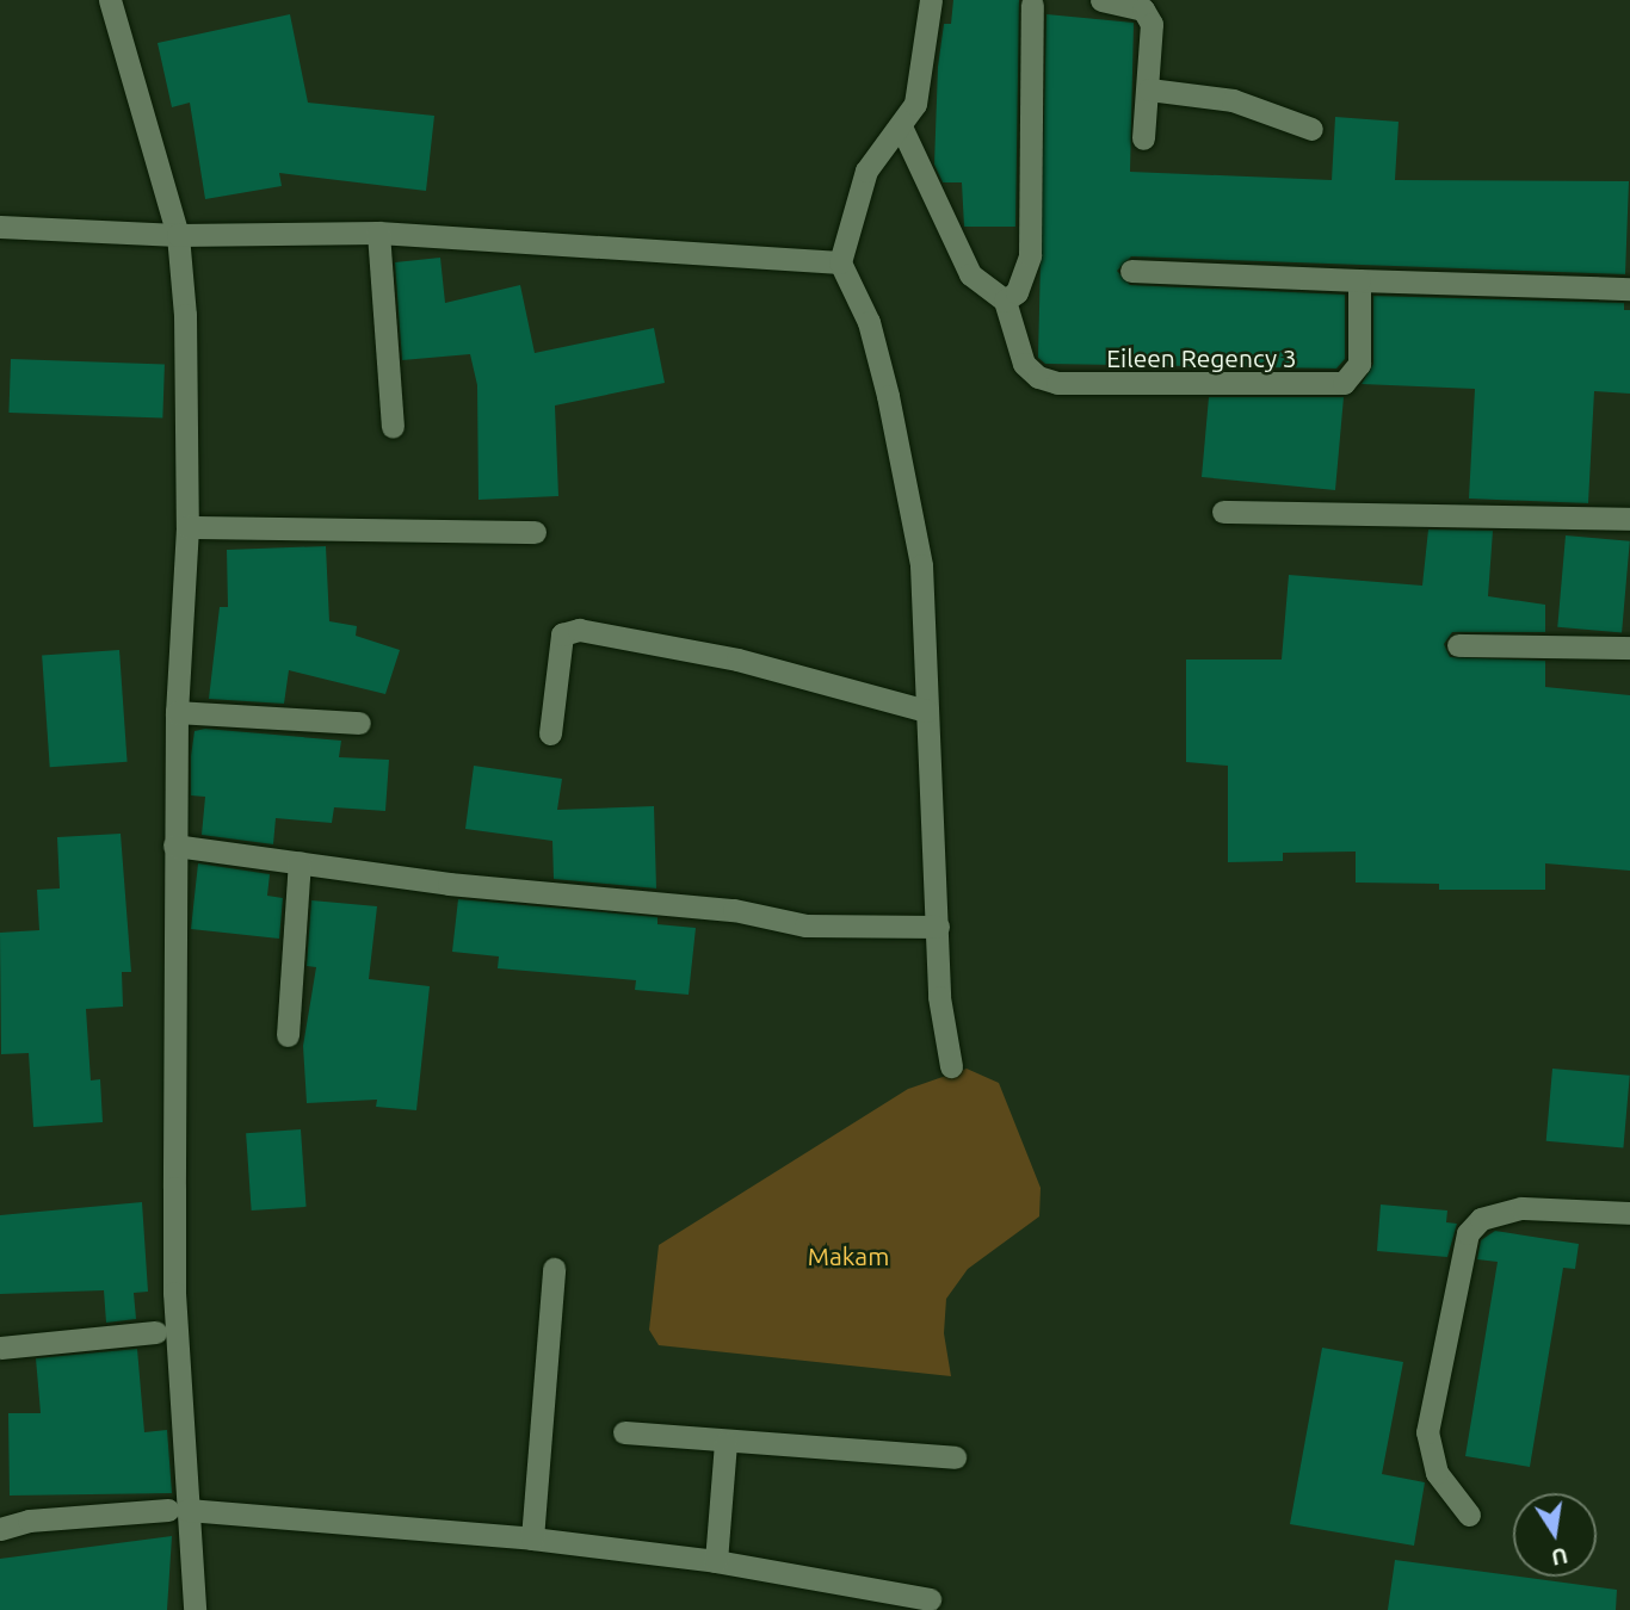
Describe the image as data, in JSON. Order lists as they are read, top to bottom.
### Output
{
  "streets": {
    "street": ["Eileen Regency 3"]
  },
  "parks": ["Makam"],
  "north": "bottom"
}
